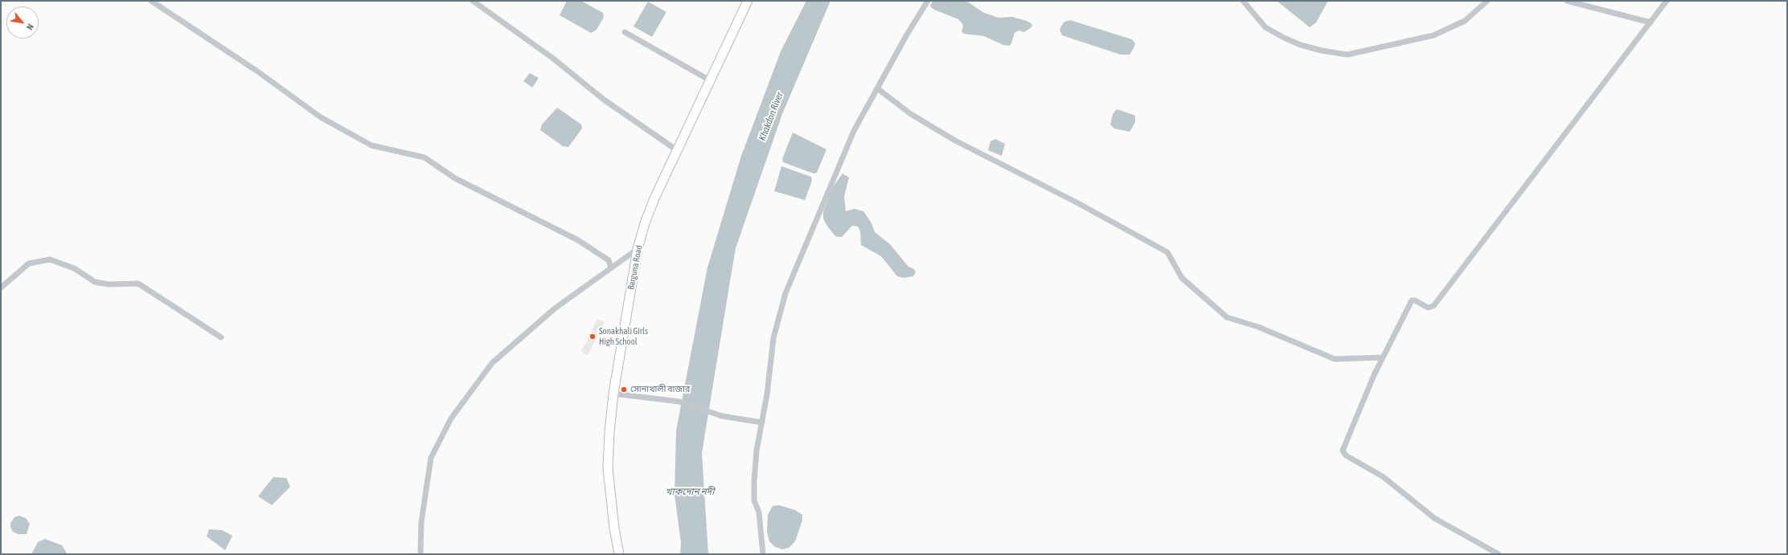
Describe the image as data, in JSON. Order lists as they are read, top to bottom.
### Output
{
  "streets": {
    "main road": ["Barguna Road"]
  },
  "water": ["Khakdon River", "খাকদোন নদী"],
  "places": ["Sonakhali Girls High School", "সোনাখালী বাজার"],
  "north": "bottom right"
}
